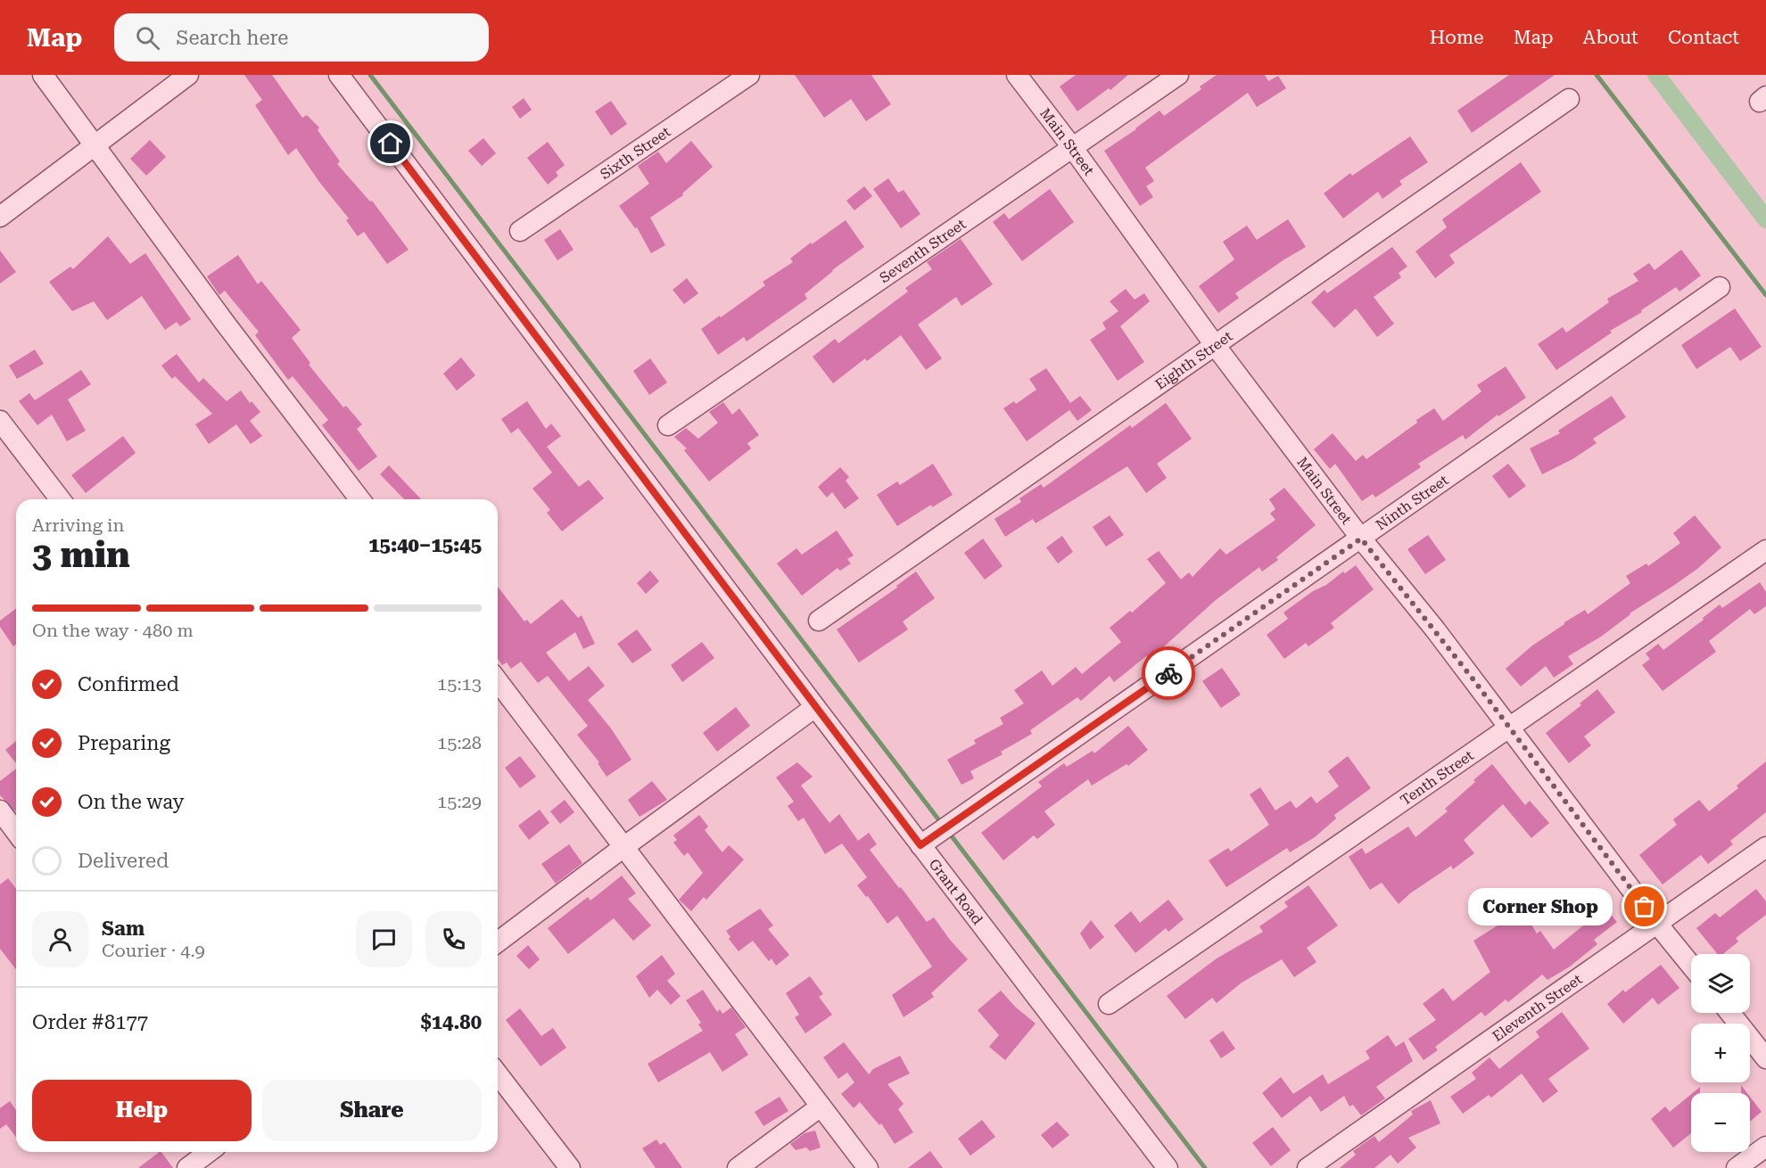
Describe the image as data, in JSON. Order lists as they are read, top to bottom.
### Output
{
  "streets": {
    "street": [
      "Main Street",
      "Sixth Street",
      "Seventh Street",
      "Eighth Street",
      "Ninth Street",
      "Tenth Street",
      "Grant Road",
      "Eleventh Street"
    ]
  },
  "crossings": [
    ["Main Street", "Seventh Street"],
    ["Main Street", "Eighth Street"],
    ["Main Street", "Ninth Street"],
    ["Main Street", "Tenth Street"],
    ["Main Street", "Eleventh Street"],
    ["Ninth Street", "Grant Road"]
  ],
  "places": ["Corner Shop"],
  "page": {
    "header": "Map",
    "search": "Search here",
    "nav": [
      "Home",
      "Map",
      "About",
      "Contact"
    ],
    "heading": ["3 min", "Arriving in", "15:40–15:45"],
    "panel": [
      "Sam",
      "Courier · 4.9",
      "Order #8177",
      "$14.80"
    ],
    "bar": "On the way · 480 m",
    "list": [
      ["Confirmed", "15:13"],
      ["Preparing", "15:28"],
      ["On the way", "15:29"],
      "Delivered"
    ],
    "bubble": "Corner Shop",
    "map_buttons": ["+", "−"],
    "buttons": ["Help", "Share"]
  }
}
